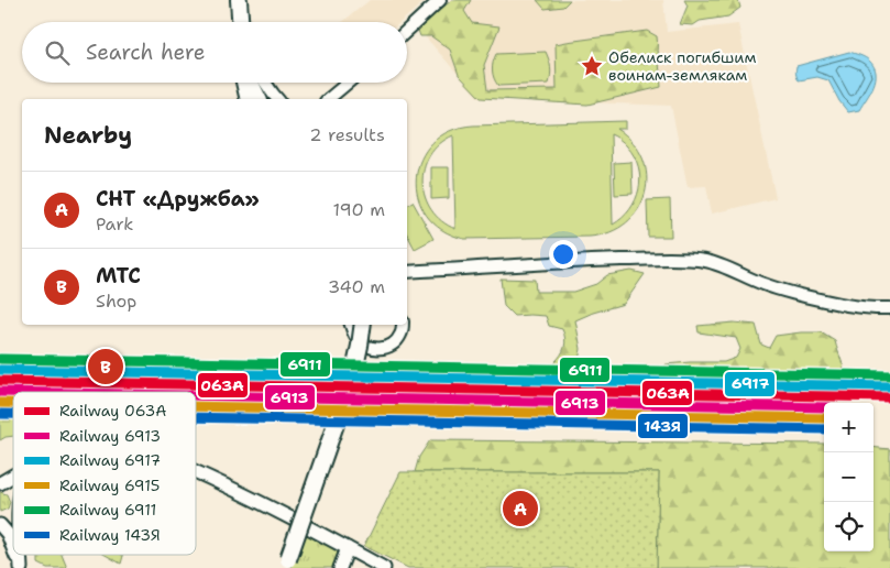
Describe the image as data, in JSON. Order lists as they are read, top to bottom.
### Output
{
  "places": {
    "place": ["Обелиск погибшим воинам-землякам"]
  },
  "lines": [
    "rail line 6911",
    "rail line 6917",
    "rail line 063А",
    "rail line 6913",
    "rail line 6915",
    "rail line 143Я"
  ],
  "legend": [
    "Railway 063А",
    "Railway 6913",
    "Railway 6917",
    "Railway 6915",
    "Railway 6911",
    "Railway 143Я"
  ],
  "page": {
    "search": "Search here",
    "heading": ["Nearby", "2 results"],
    "list": [
      {
        "mark": "A",
        "name": "СНТ «Дружба»",
        "note": "Park",
        "value": "190 m"
      },
      {
        "mark": "B",
        "name": "МТС",
        "note": "Shop",
        "value": "340 m"
      }
    ],
    "pins": ["B", "A"],
    "map_buttons": ["+", "−"]
  }
}
